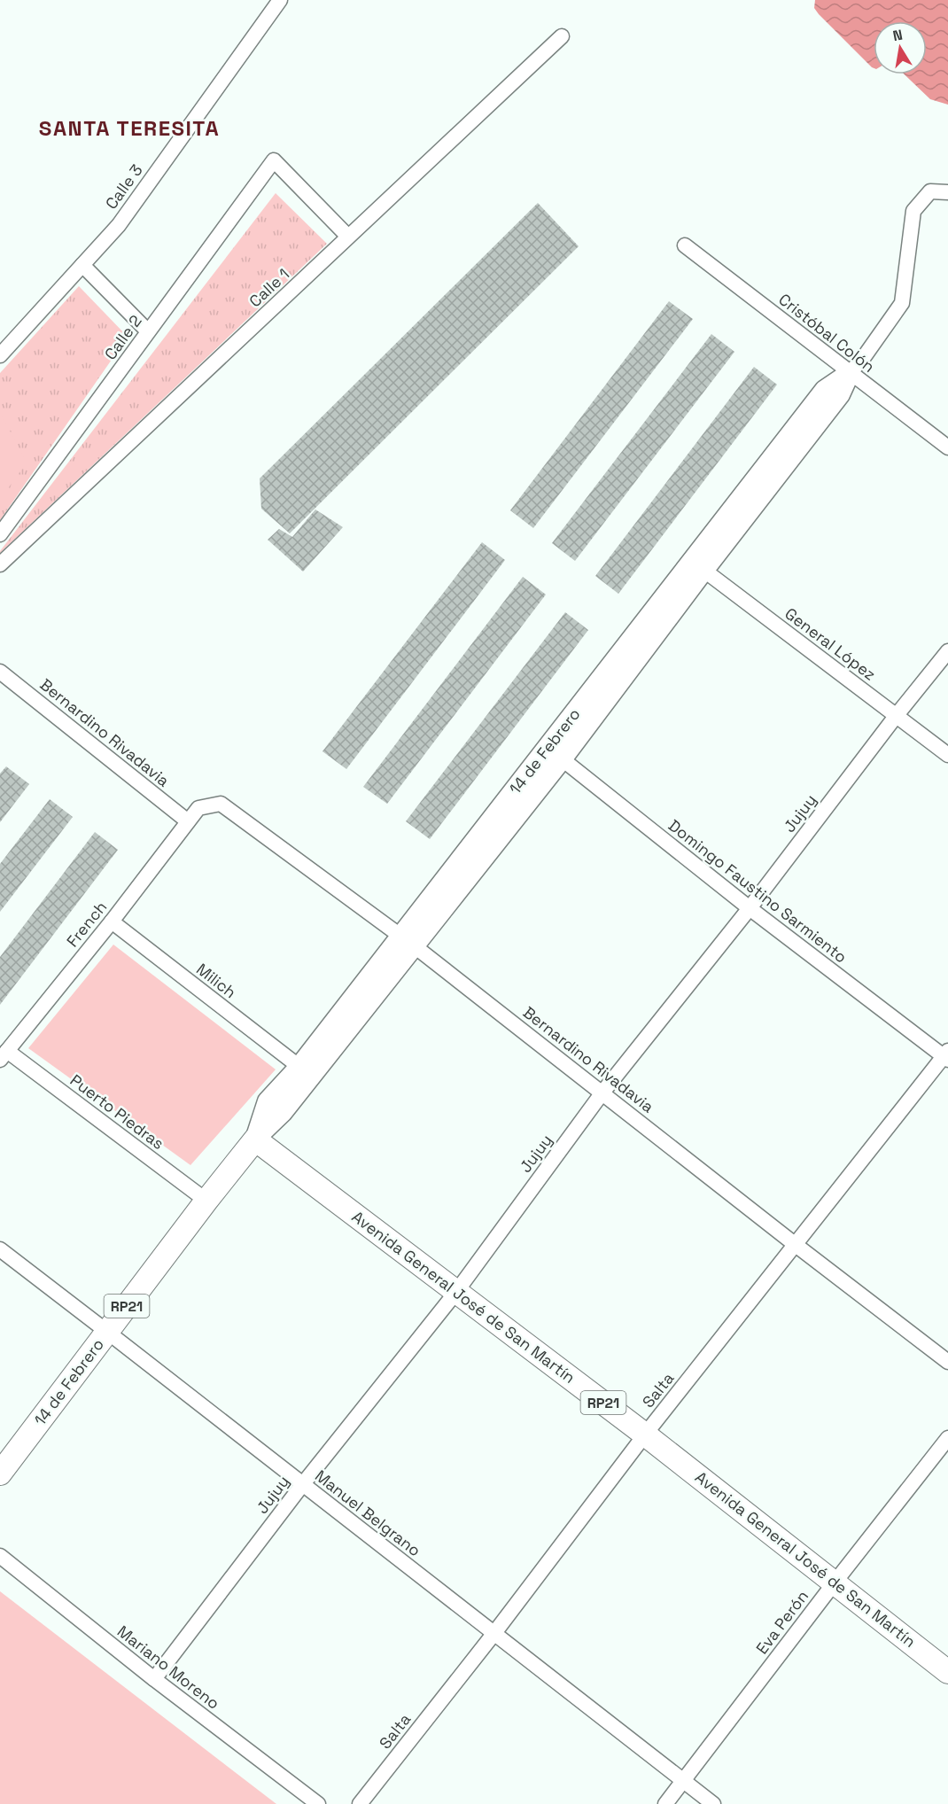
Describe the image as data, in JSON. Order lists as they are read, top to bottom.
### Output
{
  "streets": {
    "main road": ["14 de Febrero", "Avenida General José de San Martín", "RP21"],
    "street": [
      "Calle 3",
      "Calle 1",
      "Cristóbal Colón",
      "Calle 2",
      "General López",
      "Bernardino Rivadavia",
      "Jujuy",
      "Domingo Faustino Sarmiento",
      "French",
      "Milich",
      "Puerto Piedras",
      "Salta",
      "Manuel Belgrano",
      "Eva Perón",
      "Mariano Moreno"
    ]
  },
  "crossings": [
    ["Calle 1", "Calle 2"],
    ["Cristóbal Colón", "14 de Febrero"],
    ["General López", "14 de Febrero"],
    ["General López", "Jujuy"],
    ["Bernardino Rivadavia", "14 de Febrero"],
    ["Bernardino Rivadavia", "Jujuy"],
    ["Bernardino Rivadavia", "French"],
    ["Bernardino Rivadavia", "Salta"],
    ["14 de Febrero", "Domingo Faustino Sarmiento"],
    ["14 de Febrero", "Milich"],
    ["14 de Febrero", "Puerto Piedras"],
    ["14 de Febrero", "Avenida General José de San Martín"],
    ["14 de Febrero", "Manuel Belgrano"],
    ["Jujuy", "Domingo Faustino Sarmiento"],
    ["Jujuy", "Avenida General José de San Martín"],
    ["Jujuy", "Manuel Belgrano"],
    ["Jujuy", "Mariano Moreno"],
    ["Domingo Faustino Sarmiento", "Salta"],
    ["French", "Milich"],
    ["French", "Puerto Piedras"],
    ["Avenida General José de San Martín", "Salta"],
    ["Avenida General José de San Martín", "Eva Perón"],
    ["Salta", "Manuel Belgrano"],
    ["Manuel Belgrano", "Eva Perón"]
  ],
  "districts": ["SANTA TERESITA"],
  "north": "top"
}
